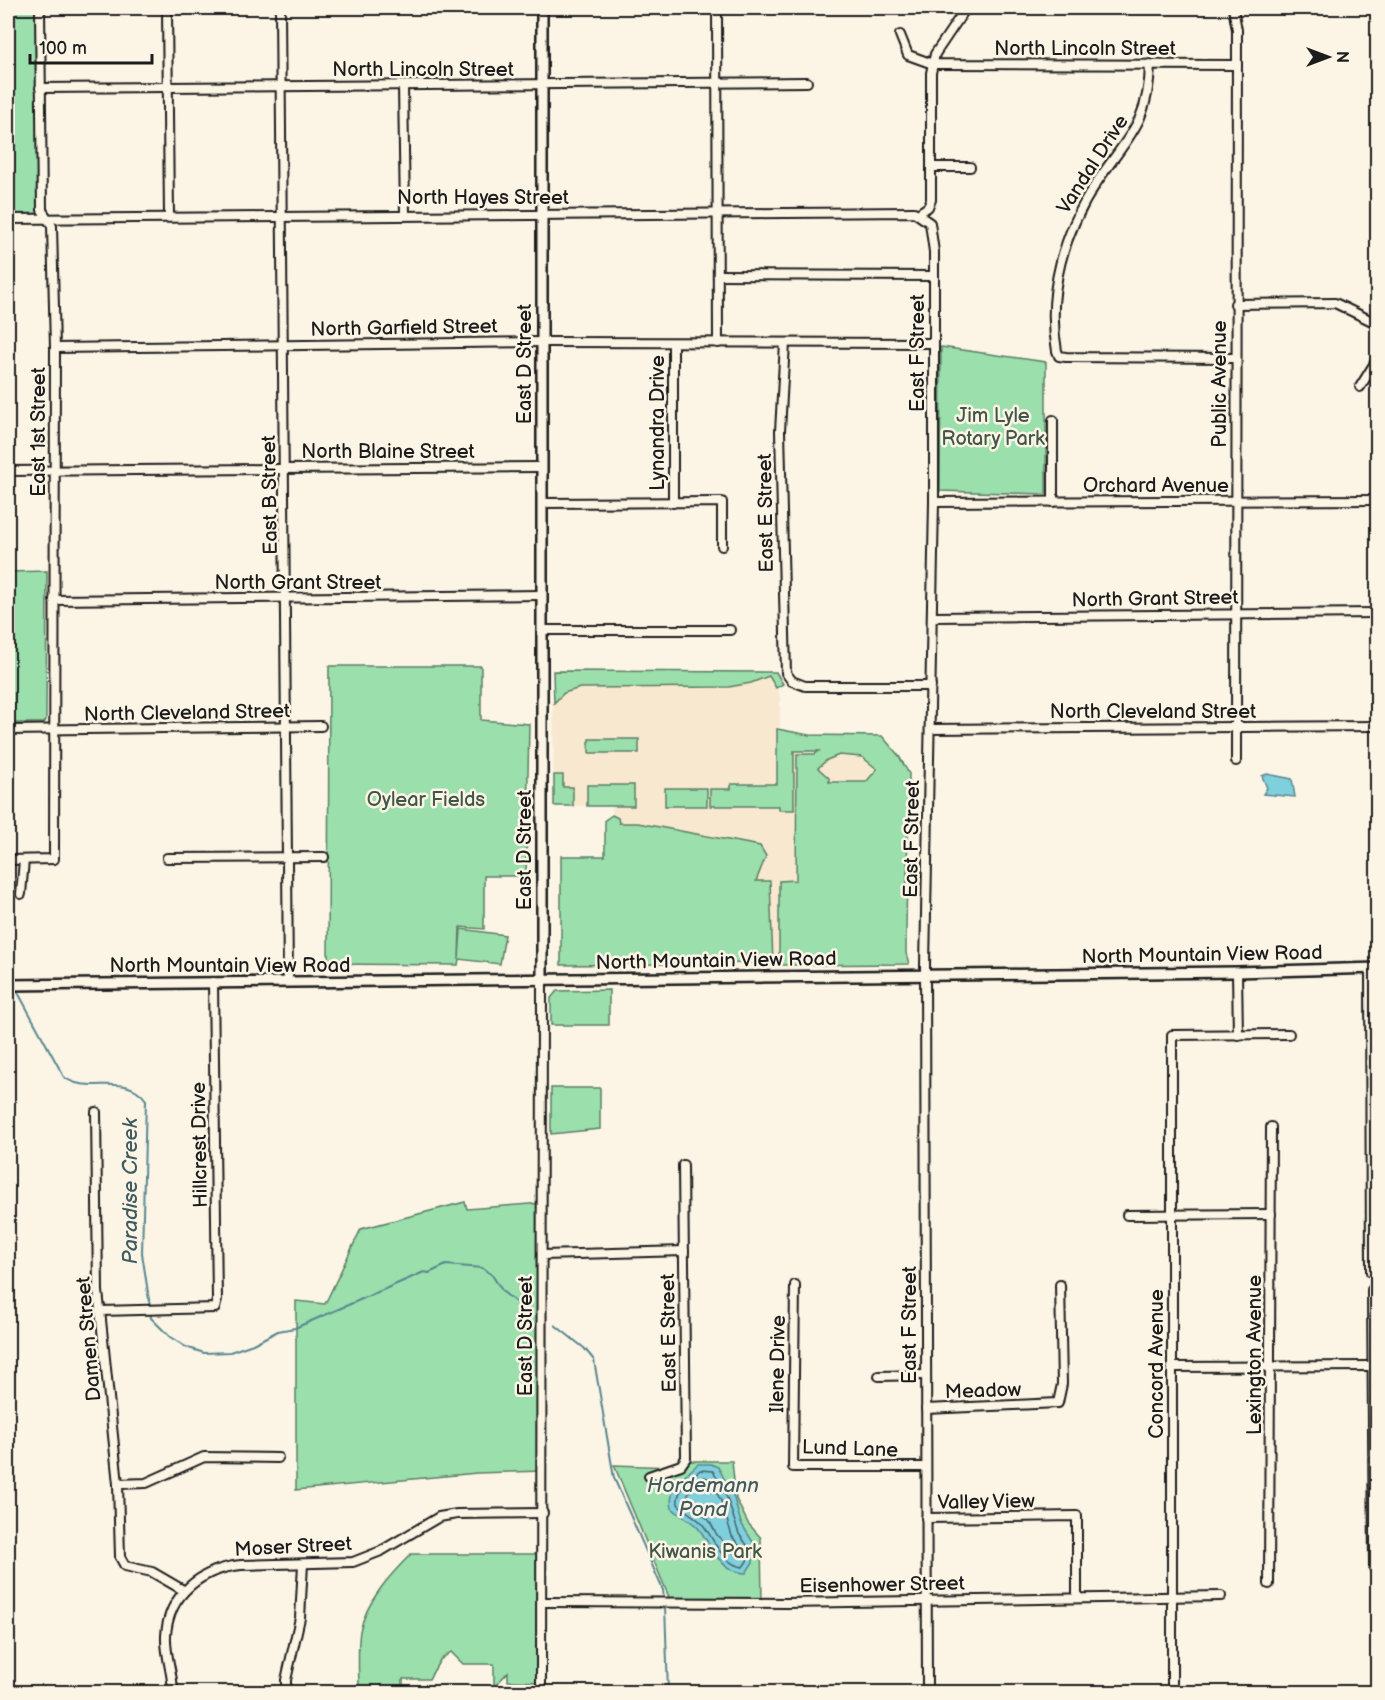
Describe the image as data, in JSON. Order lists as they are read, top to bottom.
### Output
{
  "streets": {
    "street": [
      "North Lincoln Street",
      "Vandal Drive",
      "North Hayes Street",
      "North Garfield Street",
      "East F Street",
      "East D Street",
      "Public Avenue",
      "Lynandra Drive",
      "East 1st Street",
      "North Blaine Street",
      "Orchard Avenue",
      "East B Street",
      "East E Street",
      "North Grant Street",
      "North Cleveland Street",
      "North Mountain View Road",
      "Hillcrest Drive",
      "Damen Street",
      "Lexington Avenue",
      "Ilene Drive",
      "Concord Avenue",
      "Meadow",
      "Lund Lane",
      "Valley View",
      "Moser Street",
      "Eisenhower Street"
    ]
  },
  "crossings": [
    ["North Lincoln Street", "Vandal Drive"],
    ["North Lincoln Street", "East D Street"],
    ["North Lincoln Street", "Public Avenue"],
    ["North Lincoln Street", "East 1st Street"],
    ["North Lincoln Street", "East B Street"],
    ["Vandal Drive", "Public Avenue"],
    ["North Hayes Street", "East F Street"],
    ["North Hayes Street", "East D Street"],
    ["North Hayes Street", "East 1st Street"],
    ["North Hayes Street", "East B Street"],
    ["North Garfield Street", "East F Street"],
    ["North Garfield Street", "East D Street"],
    ["North Garfield Street", "Lynandra Drive"],
    ["North Garfield Street", "East 1st Street"],
    ["North Garfield Street", "East B Street"],
    ["North Garfield Street", "East E Street"],
    ["East F Street", "Orchard Avenue"],
    ["East F Street", "East E Street"],
    ["East F Street", "North Grant Street"],
    ["East F Street", "North Cleveland Street"],
    ["East F Street", "North Mountain View Road"],
    ["East F Street", "Meadow"],
    ["East F Street", "Lund Lane"],
    ["East F Street", "Valley View"],
    ["East F Street", "Eisenhower Street"],
    ["East D Street", "North Blaine Street"],
    ["East D Street", "North Grant Street"],
    ["East D Street", "North Mountain View Road"],
    ["East D Street", "Moser Street"],
    ["East D Street", "Eisenhower Street"],
    ["Public Avenue", "Orchard Avenue"],
    ["Public Avenue", "North Grant Street"],
    ["Public Avenue", "North Cleveland Street"],
    ["East 1st Street", "North Blaine Street"],
    ["East 1st Street", "North Grant Street"],
    ["East 1st Street", "North Cleveland Street"],
    ["North Blaine Street", "East B Street"],
    ["East B Street", "North Grant Street"],
    ["East B Street", "North Cleveland Street"],
    ["East B Street", "North Mountain View Road"],
    ["North Mountain View Road", "Hillcrest Drive"],
    ["Hillcrest Drive", "Damen Street"],
    ["Damen Street", "Moser Street"],
    ["Ilene Drive", "Lund Lane"],
    ["Concord Avenue", "Eisenhower Street"],
    ["Valley View", "Eisenhower Street"]
  ],
  "water": ["Paradise Creek", "Hordemann Pond"],
  "parks": ["Jim Lyle Rotary Park", "Oylear Fields", "Kiwanis Park"],
  "scale_bar": "100 m",
  "north": "right"
}
